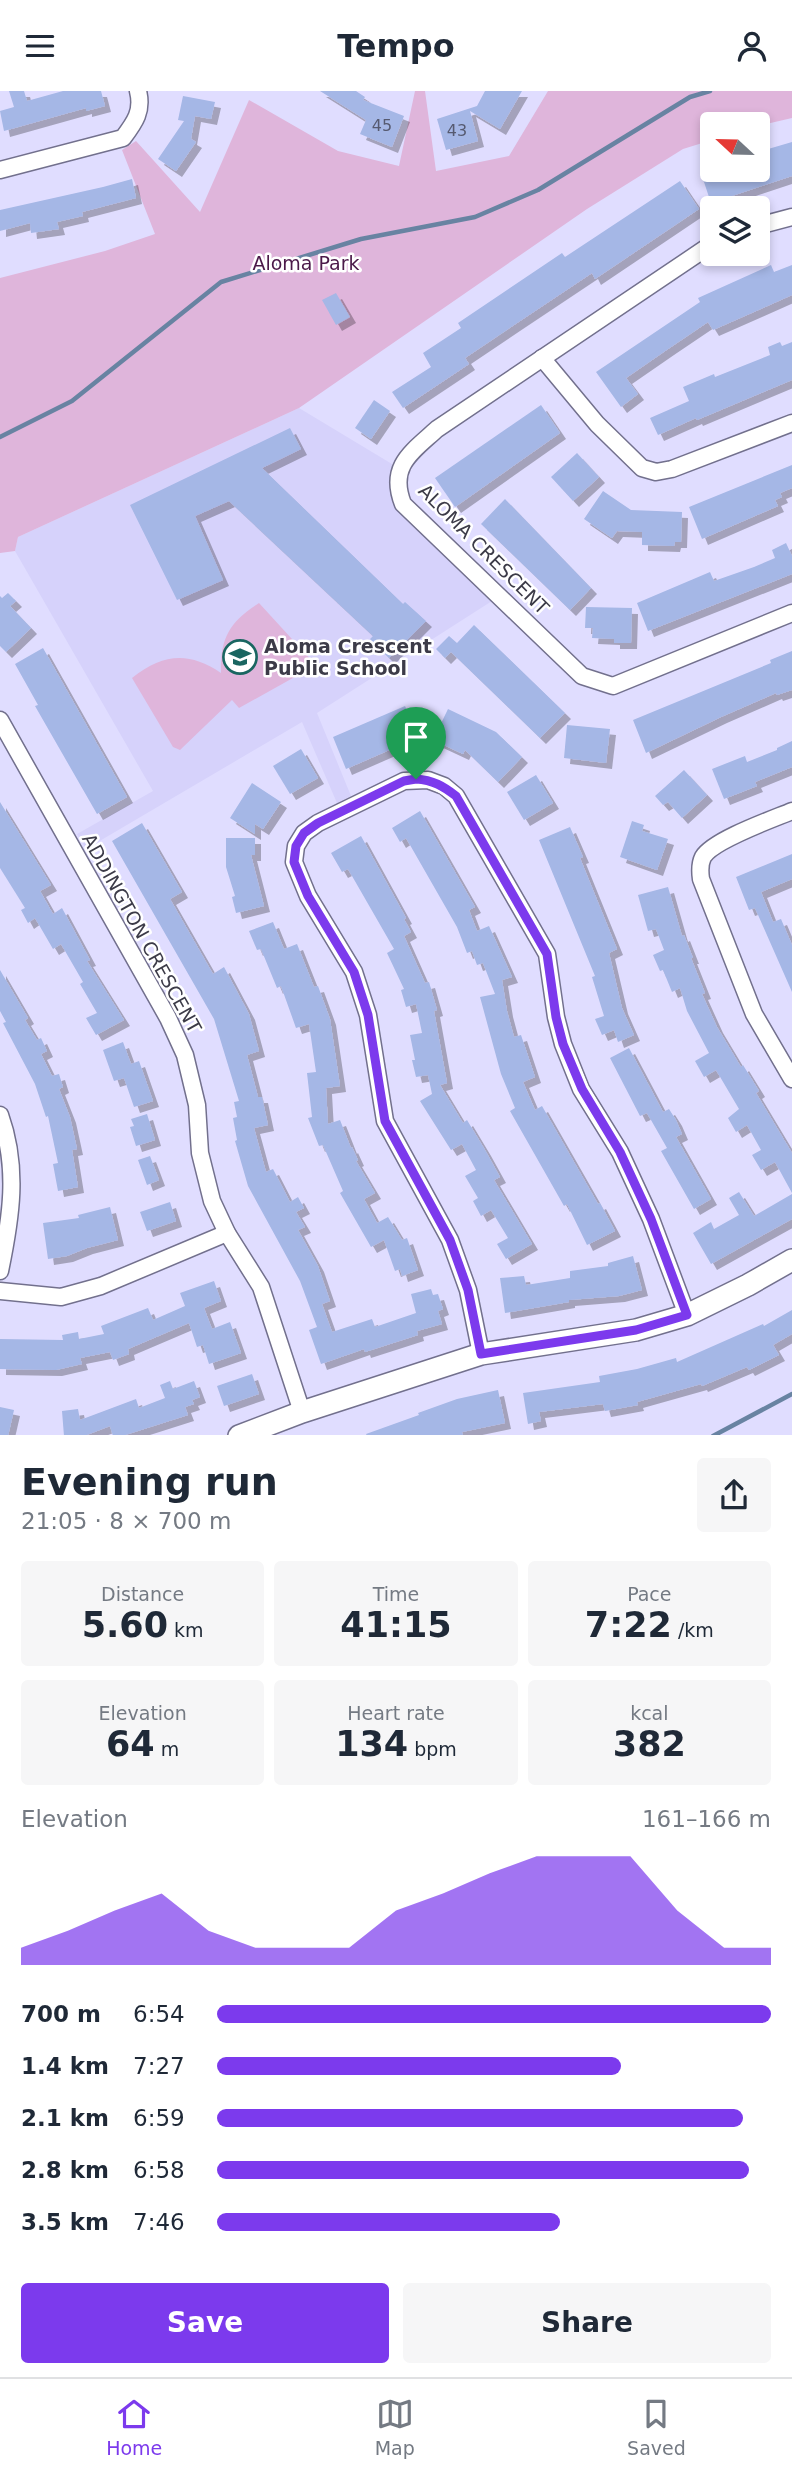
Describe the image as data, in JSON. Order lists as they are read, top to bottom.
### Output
{
  "streets": {
    "street": ["ALOMA CRESCENT", "ADDINGTON CRESCENT"]
  },
  "parks": ["Aloma Park"],
  "places": {
    "school or university": ["Aloma Crescent Public School"]
  },
  "house_numbers": ["45", "43"],
  "north": "left",
  "page": {
    "header": "Tempo",
    "heading": ["Evening run", "21:05 · 8 × 700 m"],
    "stats": [
      ["Distance", "5.60 km"],
      ["Time", "41:15"],
      ["Pace", "7:22 /km"],
      ["Elevation", "64 m"],
      ["Heart rate", "134 bpm"],
      ["kcal", "382"]
    ],
    "chart": ["Elevation", "161–166 m"],
    "list": [
      {
        "name": "700 m",
        "note": "6:54"
      },
      {
        "name": "1.4 km",
        "note": "7:27"
      },
      {
        "name": "2.1 km",
        "note": "6:59"
      },
      {
        "name": "2.8 km",
        "note": "6:58"
      },
      {
        "name": "3.5 km",
        "note": "7:46"
      }
    ],
    "buttons": ["Save", "Share"],
    "tabs": ["Home", "Map", "Saved"]
  }
}
